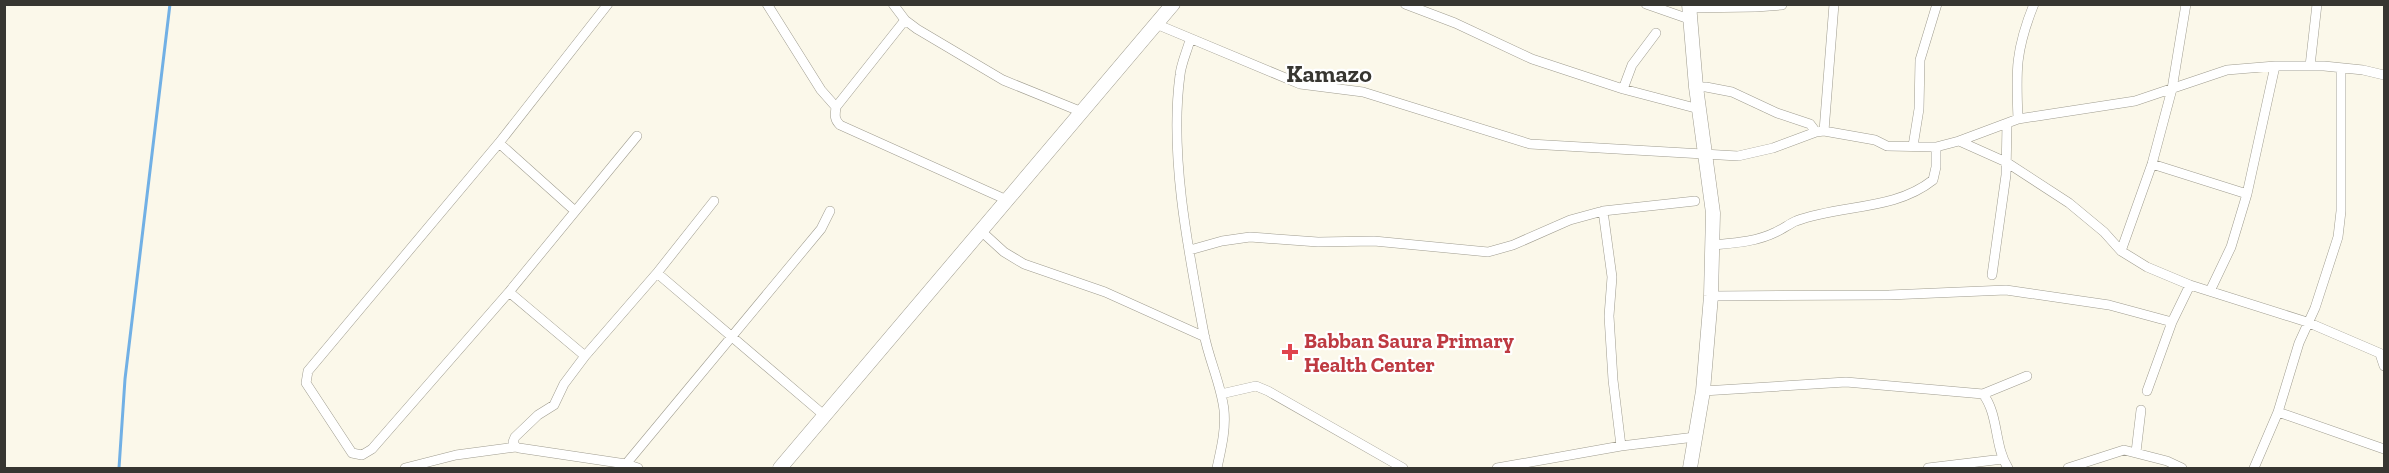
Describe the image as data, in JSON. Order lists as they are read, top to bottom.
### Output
{
  "districts": ["Kamazo"],
  "places": {
    "health": ["Babban Saura Primary Health Center"]
  }
}
